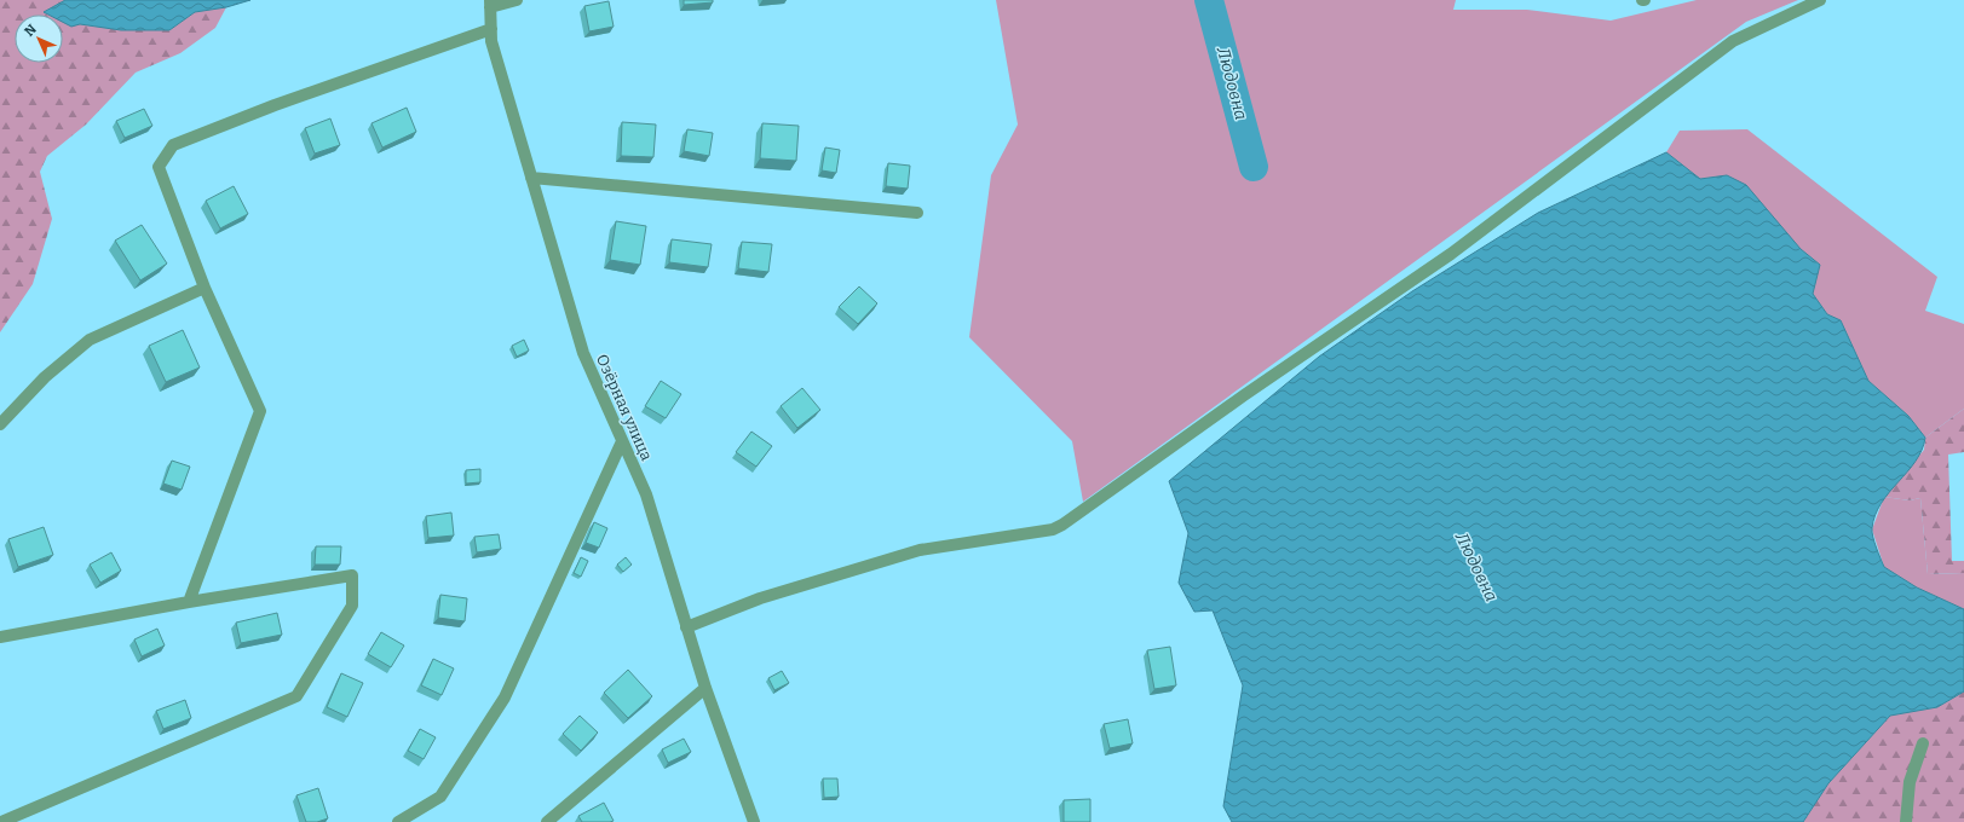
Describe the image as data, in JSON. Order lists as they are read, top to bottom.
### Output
{
  "streets": {
    "street": ["Озёрная улица"]
  },
  "water": ["Людовна"],
  "north": "top left"
}
